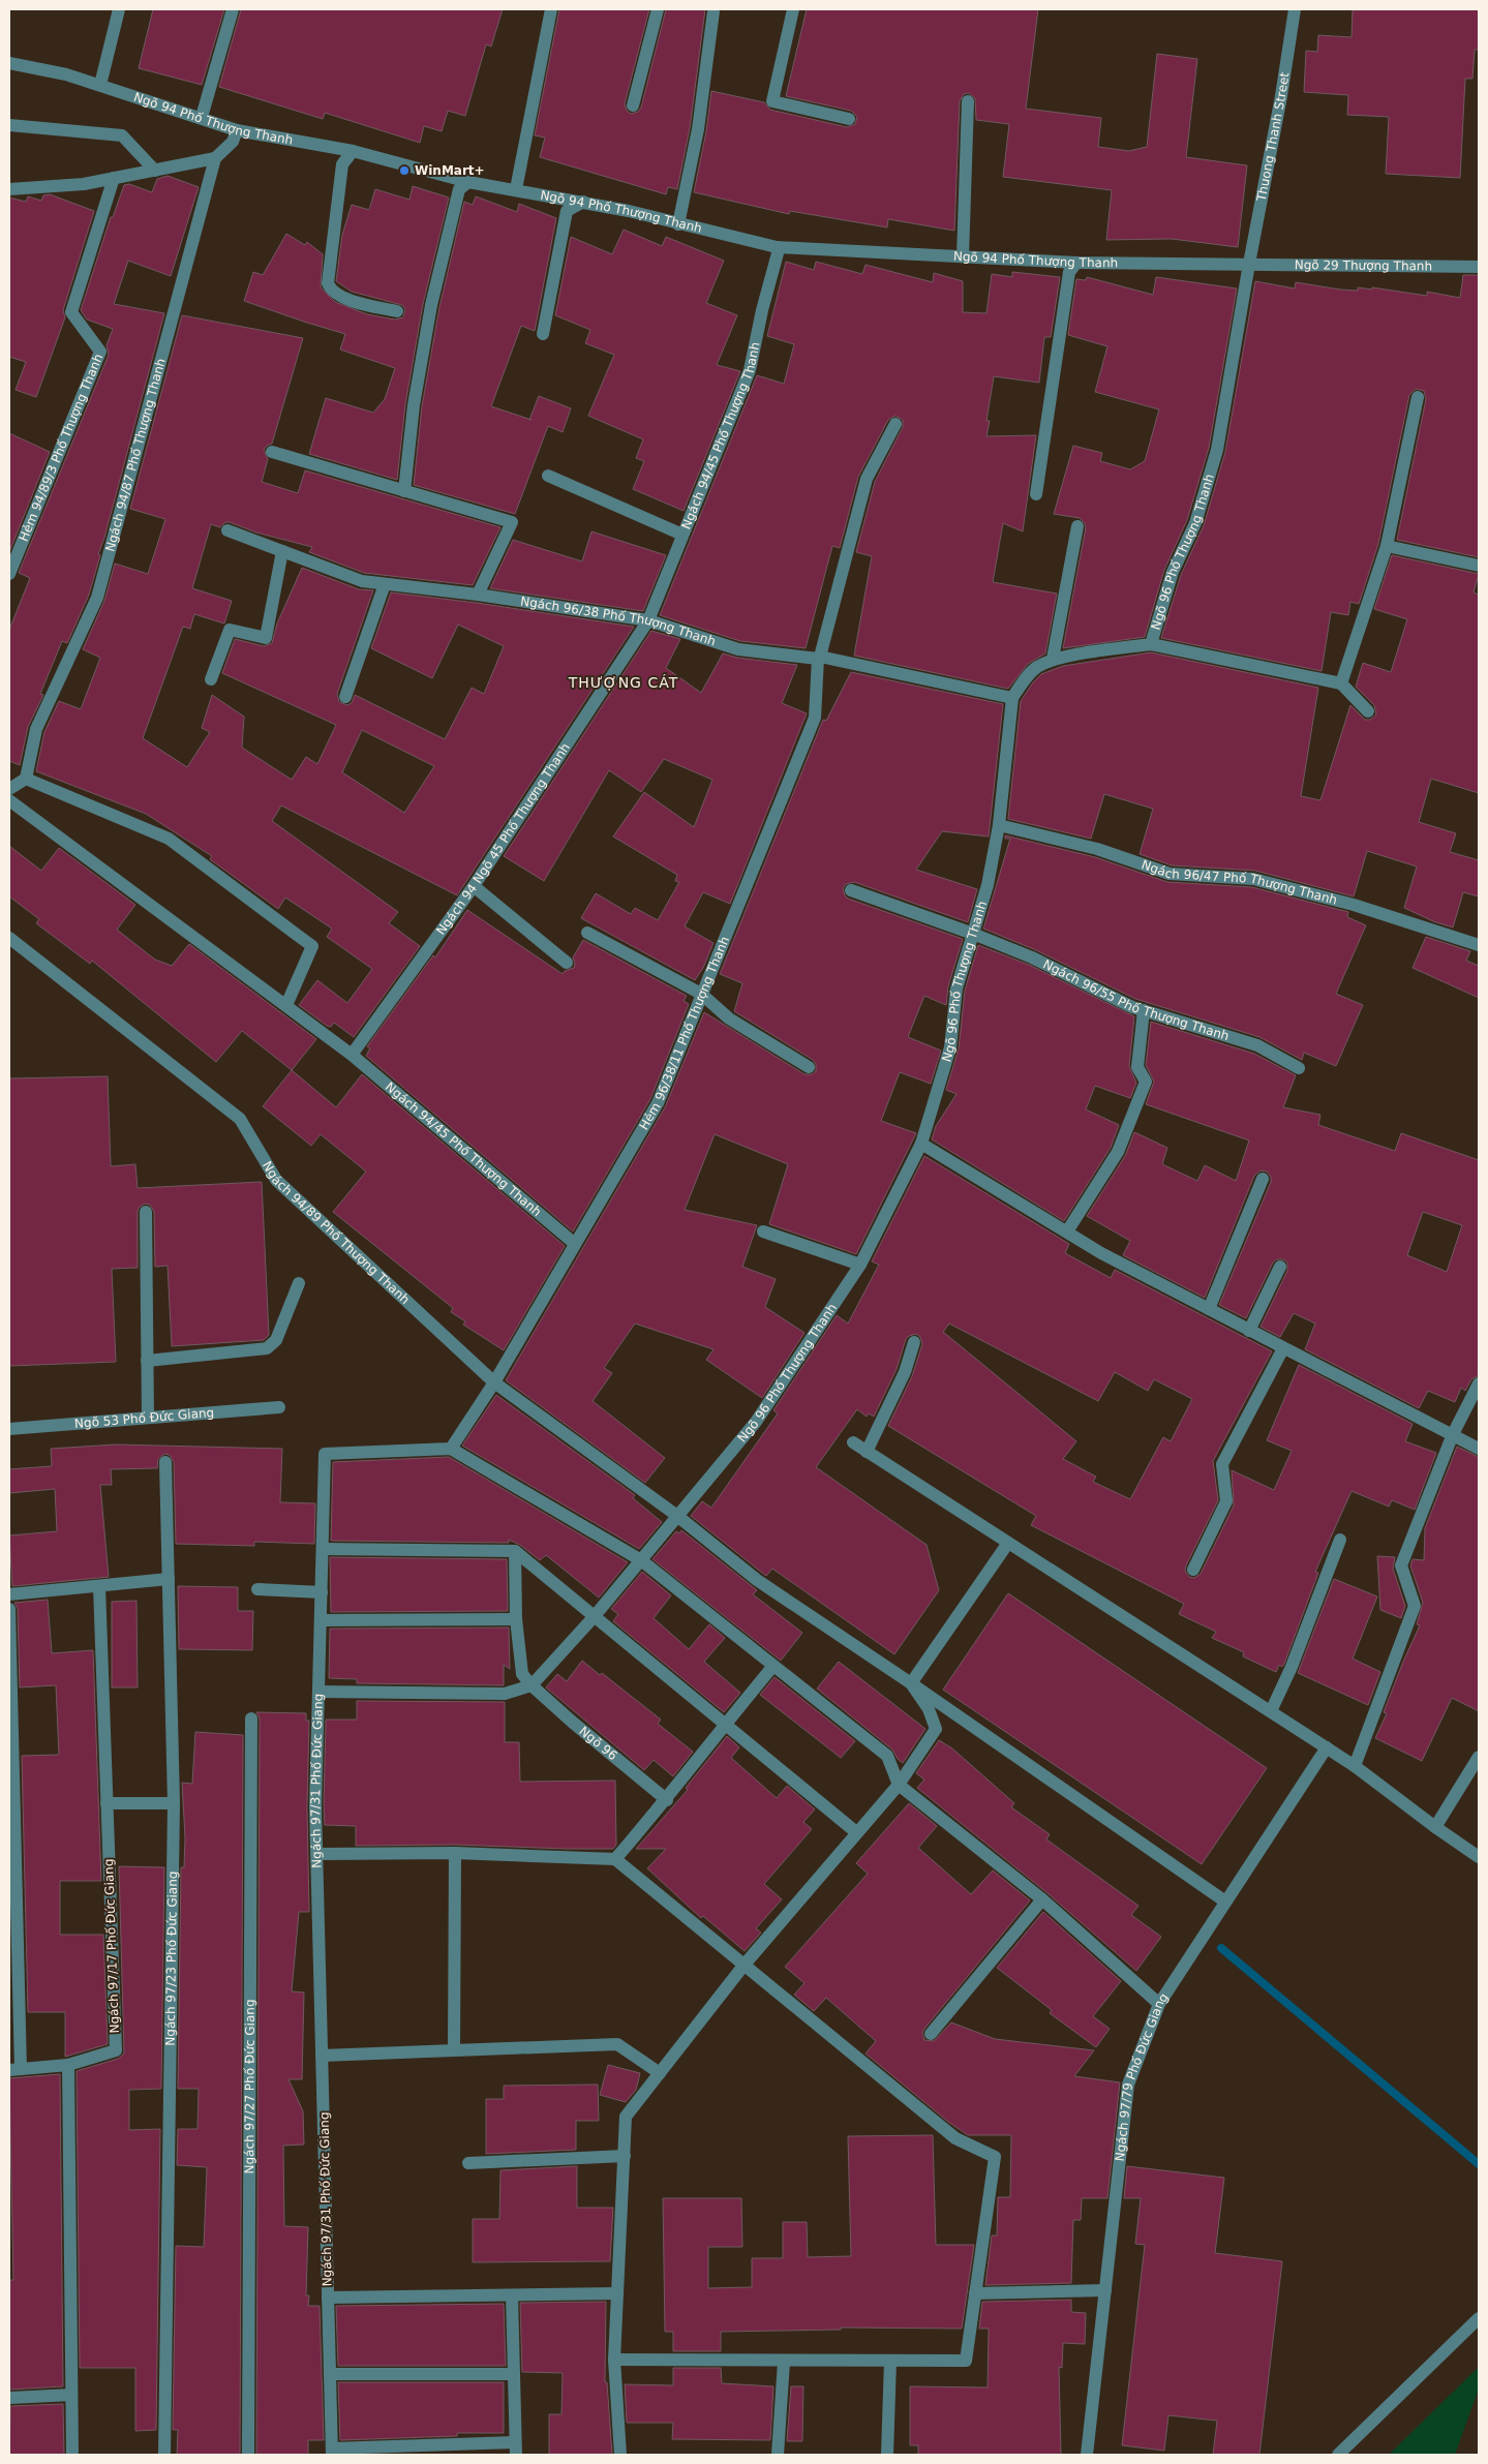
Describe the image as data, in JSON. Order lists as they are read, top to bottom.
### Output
{
  "streets": {
    "street": [
      "Ngõ 94 Phố Thượng Thanh",
      "Thuong Thanh Street",
      "Ngõ 29 Thượng Thanh",
      "Ngách 94/45 Phố Thượng Thanh",
      "Hẻm 94/89/3 Phố Thượng Thanh",
      "Ngách 94/87 Phố Thượng Thanh",
      "Ngõ 96 Phố Thượng Thanh",
      "Ngách 96/38 Phố Thượng Thanh",
      "Ngách 94 Ngõ 45 Phố Thượng Thanh",
      "Ngách 96/47 Phố Thượng Thanh",
      "Ngách 96/55 Phố Thượng Thanh",
      "Hẻm 96/38/11 Phố Thượng Thanh",
      "Ngách 94/89 Phố Thượng Thanh",
      "Ngõ 53 Phố Đức Giang",
      "Ngõ 96",
      "Ngách 97/31 Phố Đức Giang",
      "Ngách 97/17 Phố Đức Giang",
      "Ngách 97/23 Phố Đức Giang",
      "Ngách 97/79 Phố Đức Giang",
      "Ngách 97/27 Phố Đức Giang"
    ]
  },
  "crossings": [
    ["Ngõ 94 Phố Thượng Thanh", "Thuong Thanh Street"],
    ["Ngõ 94 Phố Thượng Thanh", "Ngõ 29 Thượng Thanh"],
    ["Ngõ 94 Phố Thượng Thanh", "Ngách 94/45 Phố Thượng Thanh"],
    ["Ngõ 94 Phố Thượng Thanh", "Ngõ 96 Phố Thượng Thanh"],
    ["Thuong Thanh Street", "Ngõ 29 Thượng Thanh"],
    ["Thuong Thanh Street", "Ngõ 96 Phố Thượng Thanh"],
    ["Ngõ 29 Thượng Thanh", "Ngõ 96 Phố Thượng Thanh"],
    ["Ngách 94/45 Phố Thượng Thanh", "Ngách 96/38 Phố Thượng Thanh"],
    ["Ngách 94/45 Phố Thượng Thanh", "Ngách 94 Ngõ 45 Phố Thượng Thanh"],
    ["Ngách 94/45 Phố Thượng Thanh", "Hẻm 96/38/11 Phố Thượng Thanh"],
    ["Ngõ 96 Phố Thượng Thanh", "Ngách 96/38 Phố Thượng Thanh"],
    ["Ngõ 96 Phố Thượng Thanh", "Ngách 96/47 Phố Thượng Thanh"],
    ["Ngõ 96 Phố Thượng Thanh", "Ngách 96/55 Phố Thượng Thanh"],
    ["Ngõ 96 Phố Thượng Thanh", "Ngách 94/89 Phố Thượng Thanh"],
    ["Ngõ 96 Phố Thượng Thanh", "Ngõ 96"],
    ["Ngách 96/38 Phố Thượng Thanh", "Ngách 94 Ngõ 45 Phố Thượng Thanh"],
    ["Ngách 96/38 Phố Thượng Thanh", "Hẻm 96/38/11 Phố Thượng Thanh"],
    ["Hẻm 96/38/11 Phố Thượng Thanh", "Ngách 94/89 Phố Thượng Thanh"],
    ["Hẻm 96/38/11 Phố Thượng Thanh", "Ngách 97/31 Phố Đức Giang"],
    ["Ngách 94/89 Phố Thượng Thanh", "Ngách 97/79 Phố Đức Giang"]
  ],
  "districts": ["THƯỢNG CÁT"],
  "places": ["WinMart+"]
}
